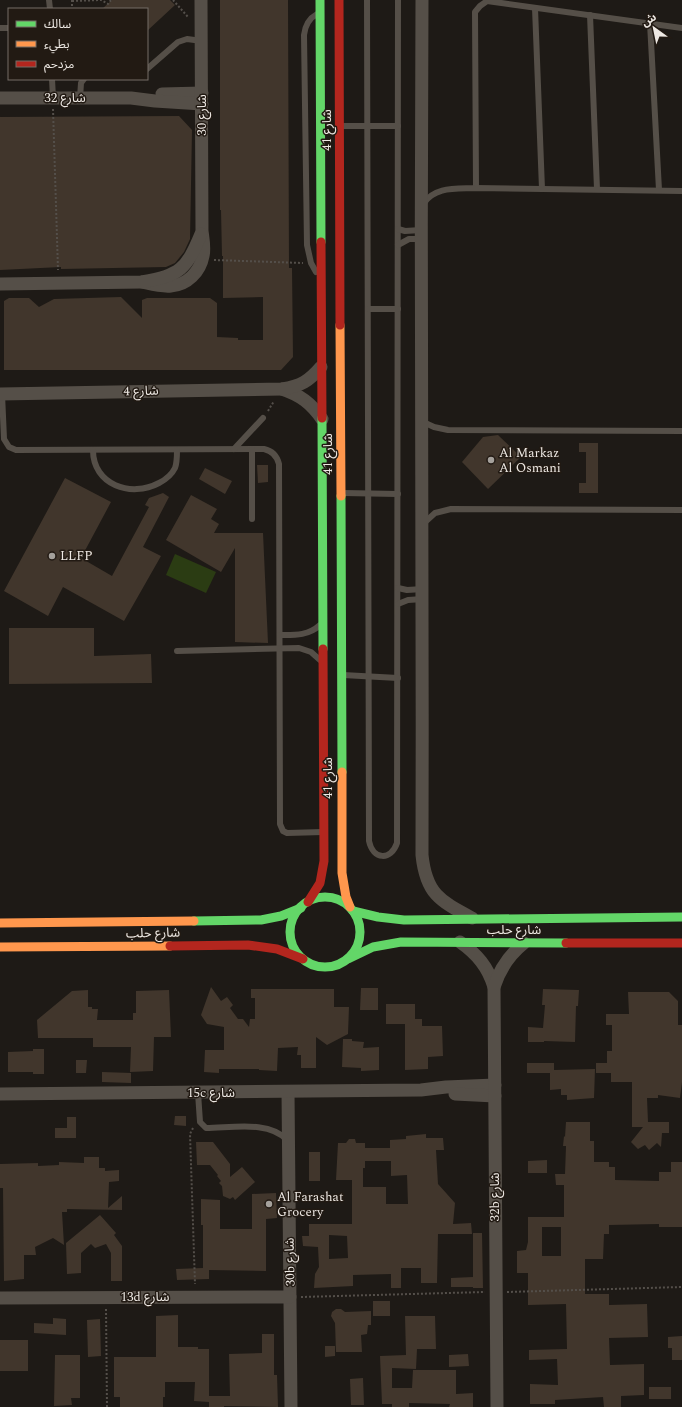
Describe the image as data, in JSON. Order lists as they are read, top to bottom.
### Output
{
  "streets": {
    "street": [
      "شارع 32",
      "شارع 30",
      "شارع 41",
      "شارع 4",
      "شارع حلب",
      "15c شارع",
      "32b شارع",
      "30b شارع",
      "13d شارع"
    ]
  },
  "crossings": [
    ["شارع 32", "شارع 30"],
    ["شارع 41", "شارع 4"],
    ["شارع 41", "شارع حلب"],
    ["شارع حلب", "32b شارع"],
    ["15c شارع", "32b شارع"],
    ["15c شارع", "30b شارع"],
    ["30b شارع", "13d شارع"]
  ],
  "places": ["Al Markaz Al Osmani", "LLFP", "Al Farashat Grocery"],
  "legend": ["سالك", "بطيء", "مزدحم"],
  "north": "top left"
}
